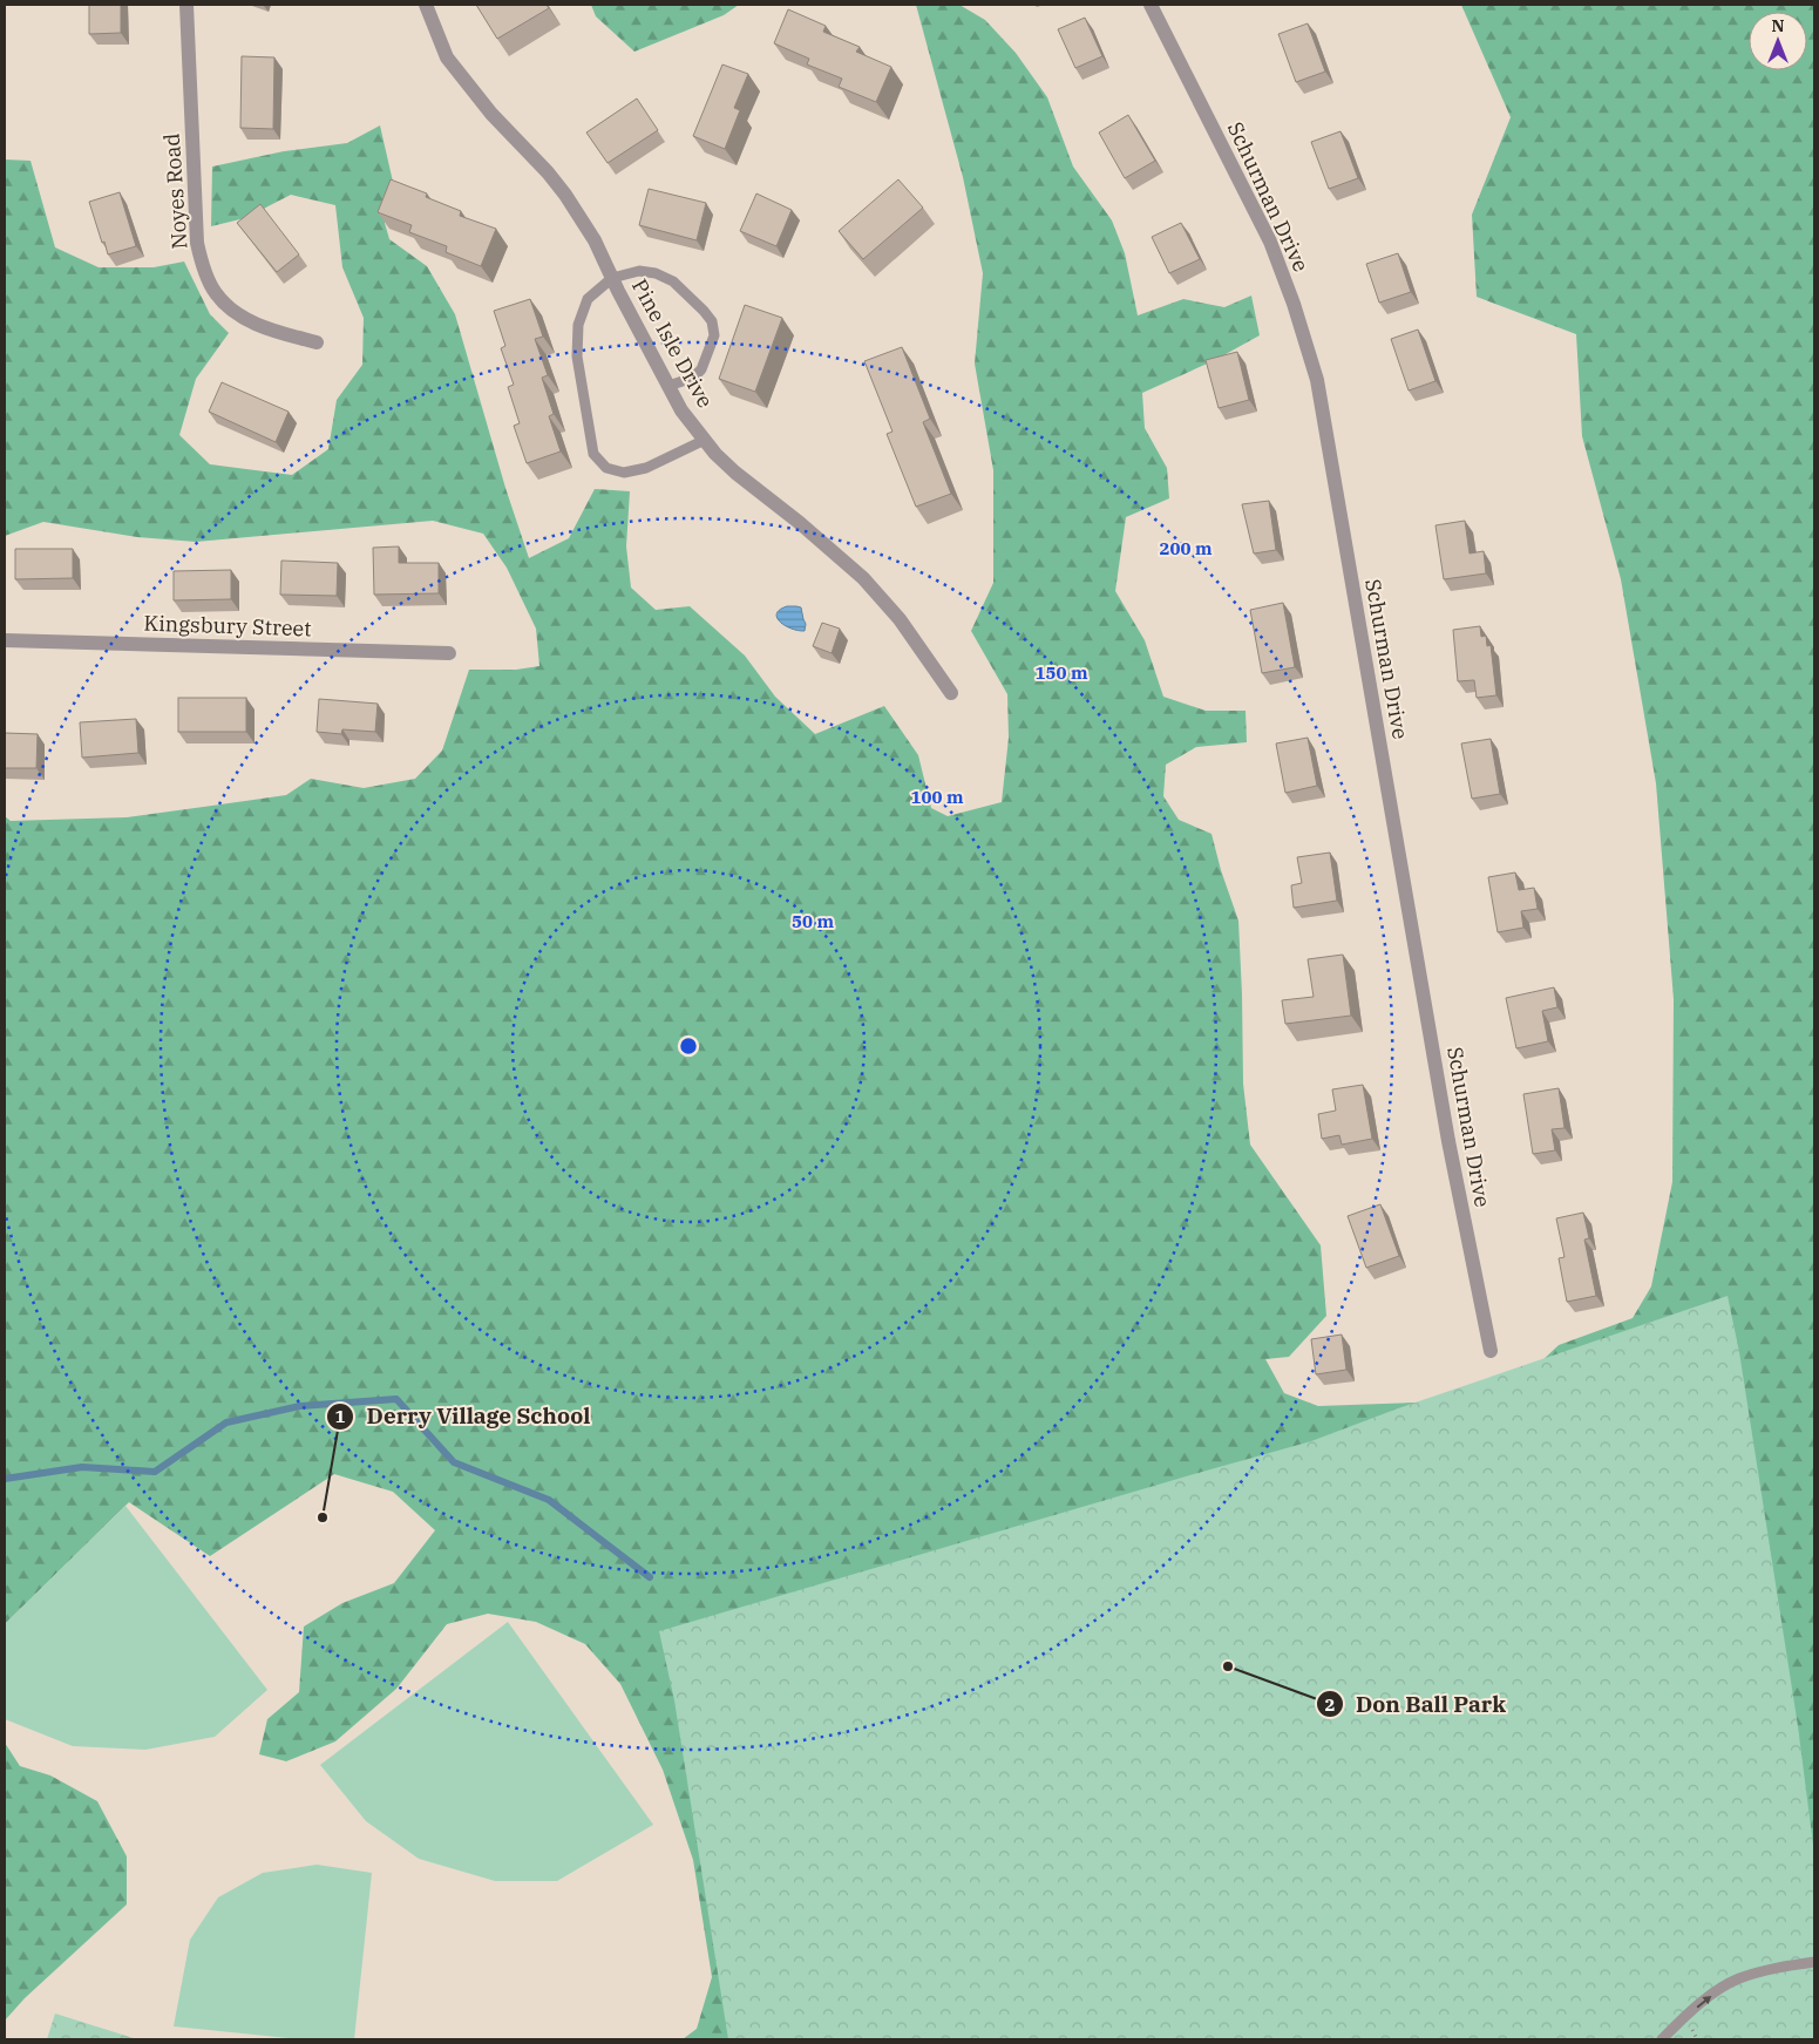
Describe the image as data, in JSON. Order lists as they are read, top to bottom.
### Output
{
  "streets": {
    "street": [
      "Noyes Road",
      "Schurman Drive",
      "Pine Isle Drive",
      "Kingsbury Street"
    ]
  },
  "places": ["Derry Village School", "Don Ball Park"],
  "north": "top",
  "rings": [
    "200 m",
    "150 m",
    "100 m",
    "50 m"
  ]
}
